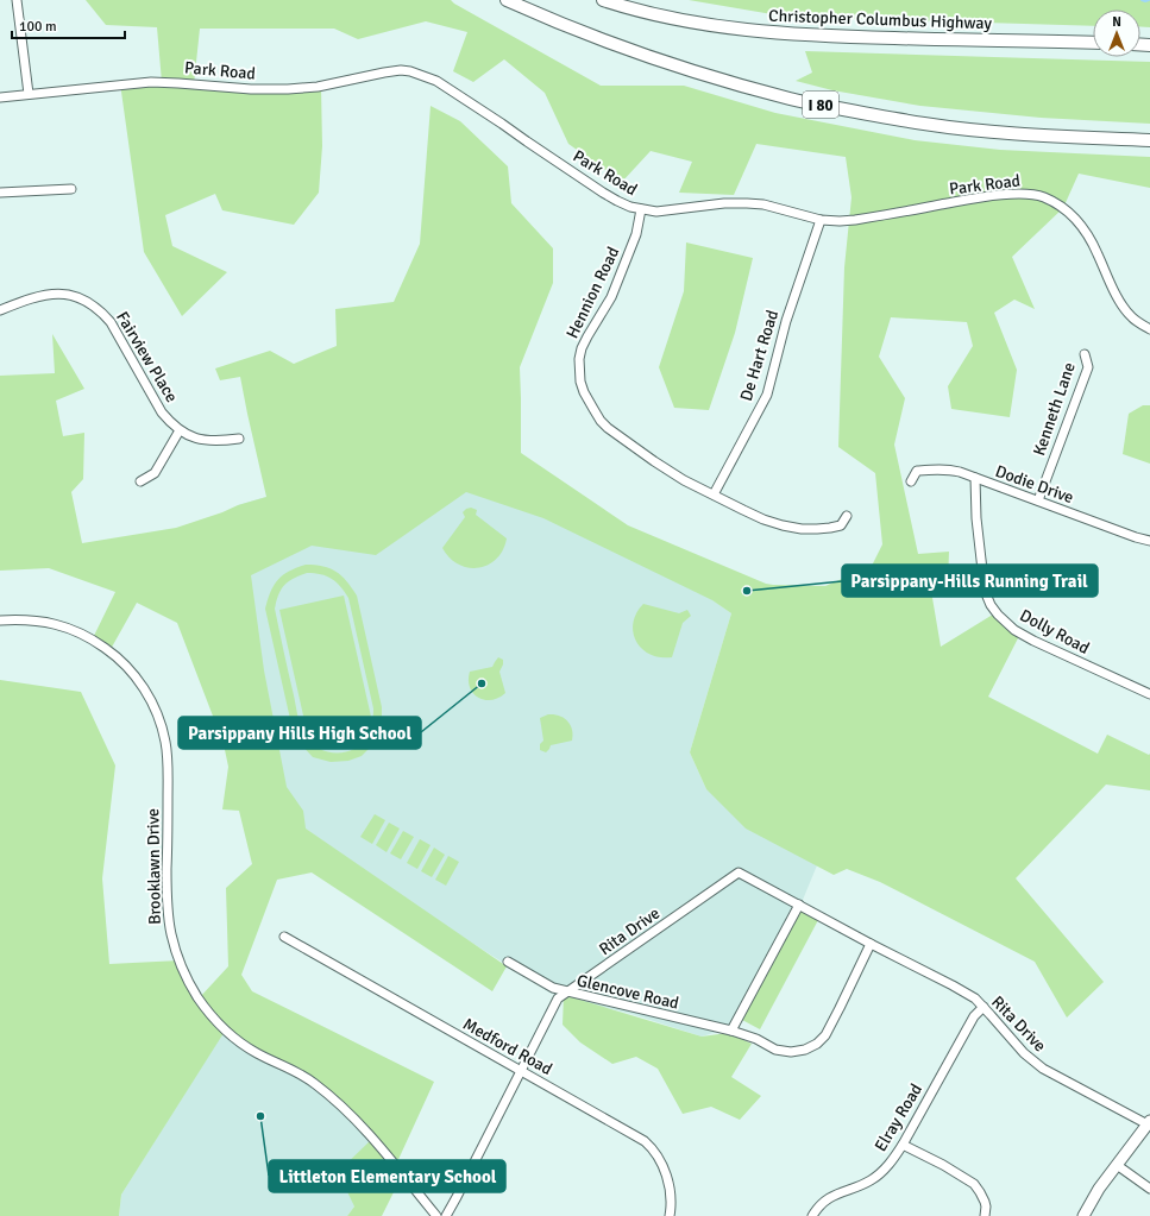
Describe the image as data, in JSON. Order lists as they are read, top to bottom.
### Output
{
  "streets": {
    "highway": ["Christopher Columbus Highway", "I 80"],
    "street": [
      "Park Road",
      "Hennion Road",
      "De Hart Road",
      "Fairview Place",
      "Kenneth Lane",
      "Dodie Drive",
      "Dolly Road",
      "Brooklawn Drive",
      "Rita Drive",
      "Glencove Road",
      "Medford Road",
      "Elray Road"
    ]
  },
  "crossings": [
    ["Park Road", "Hennion Road"],
    ["Park Road", "De Hart Road"],
    ["Hennion Road", "De Hart Road"],
    ["Kenneth Lane", "Dodie Drive"],
    ["Dodie Drive", "Dolly Road"],
    ["Rita Drive", "Glencove Road"],
    ["Rita Drive", "Elray Road"],
    ["Glencove Road", "Medford Road"]
  ],
  "places": ["Parsippany-Hills Running Trail", "Parsippany Hills High School", "Littleton Elementary School"],
  "scale_bar": "100 m",
  "north": "top"
}
